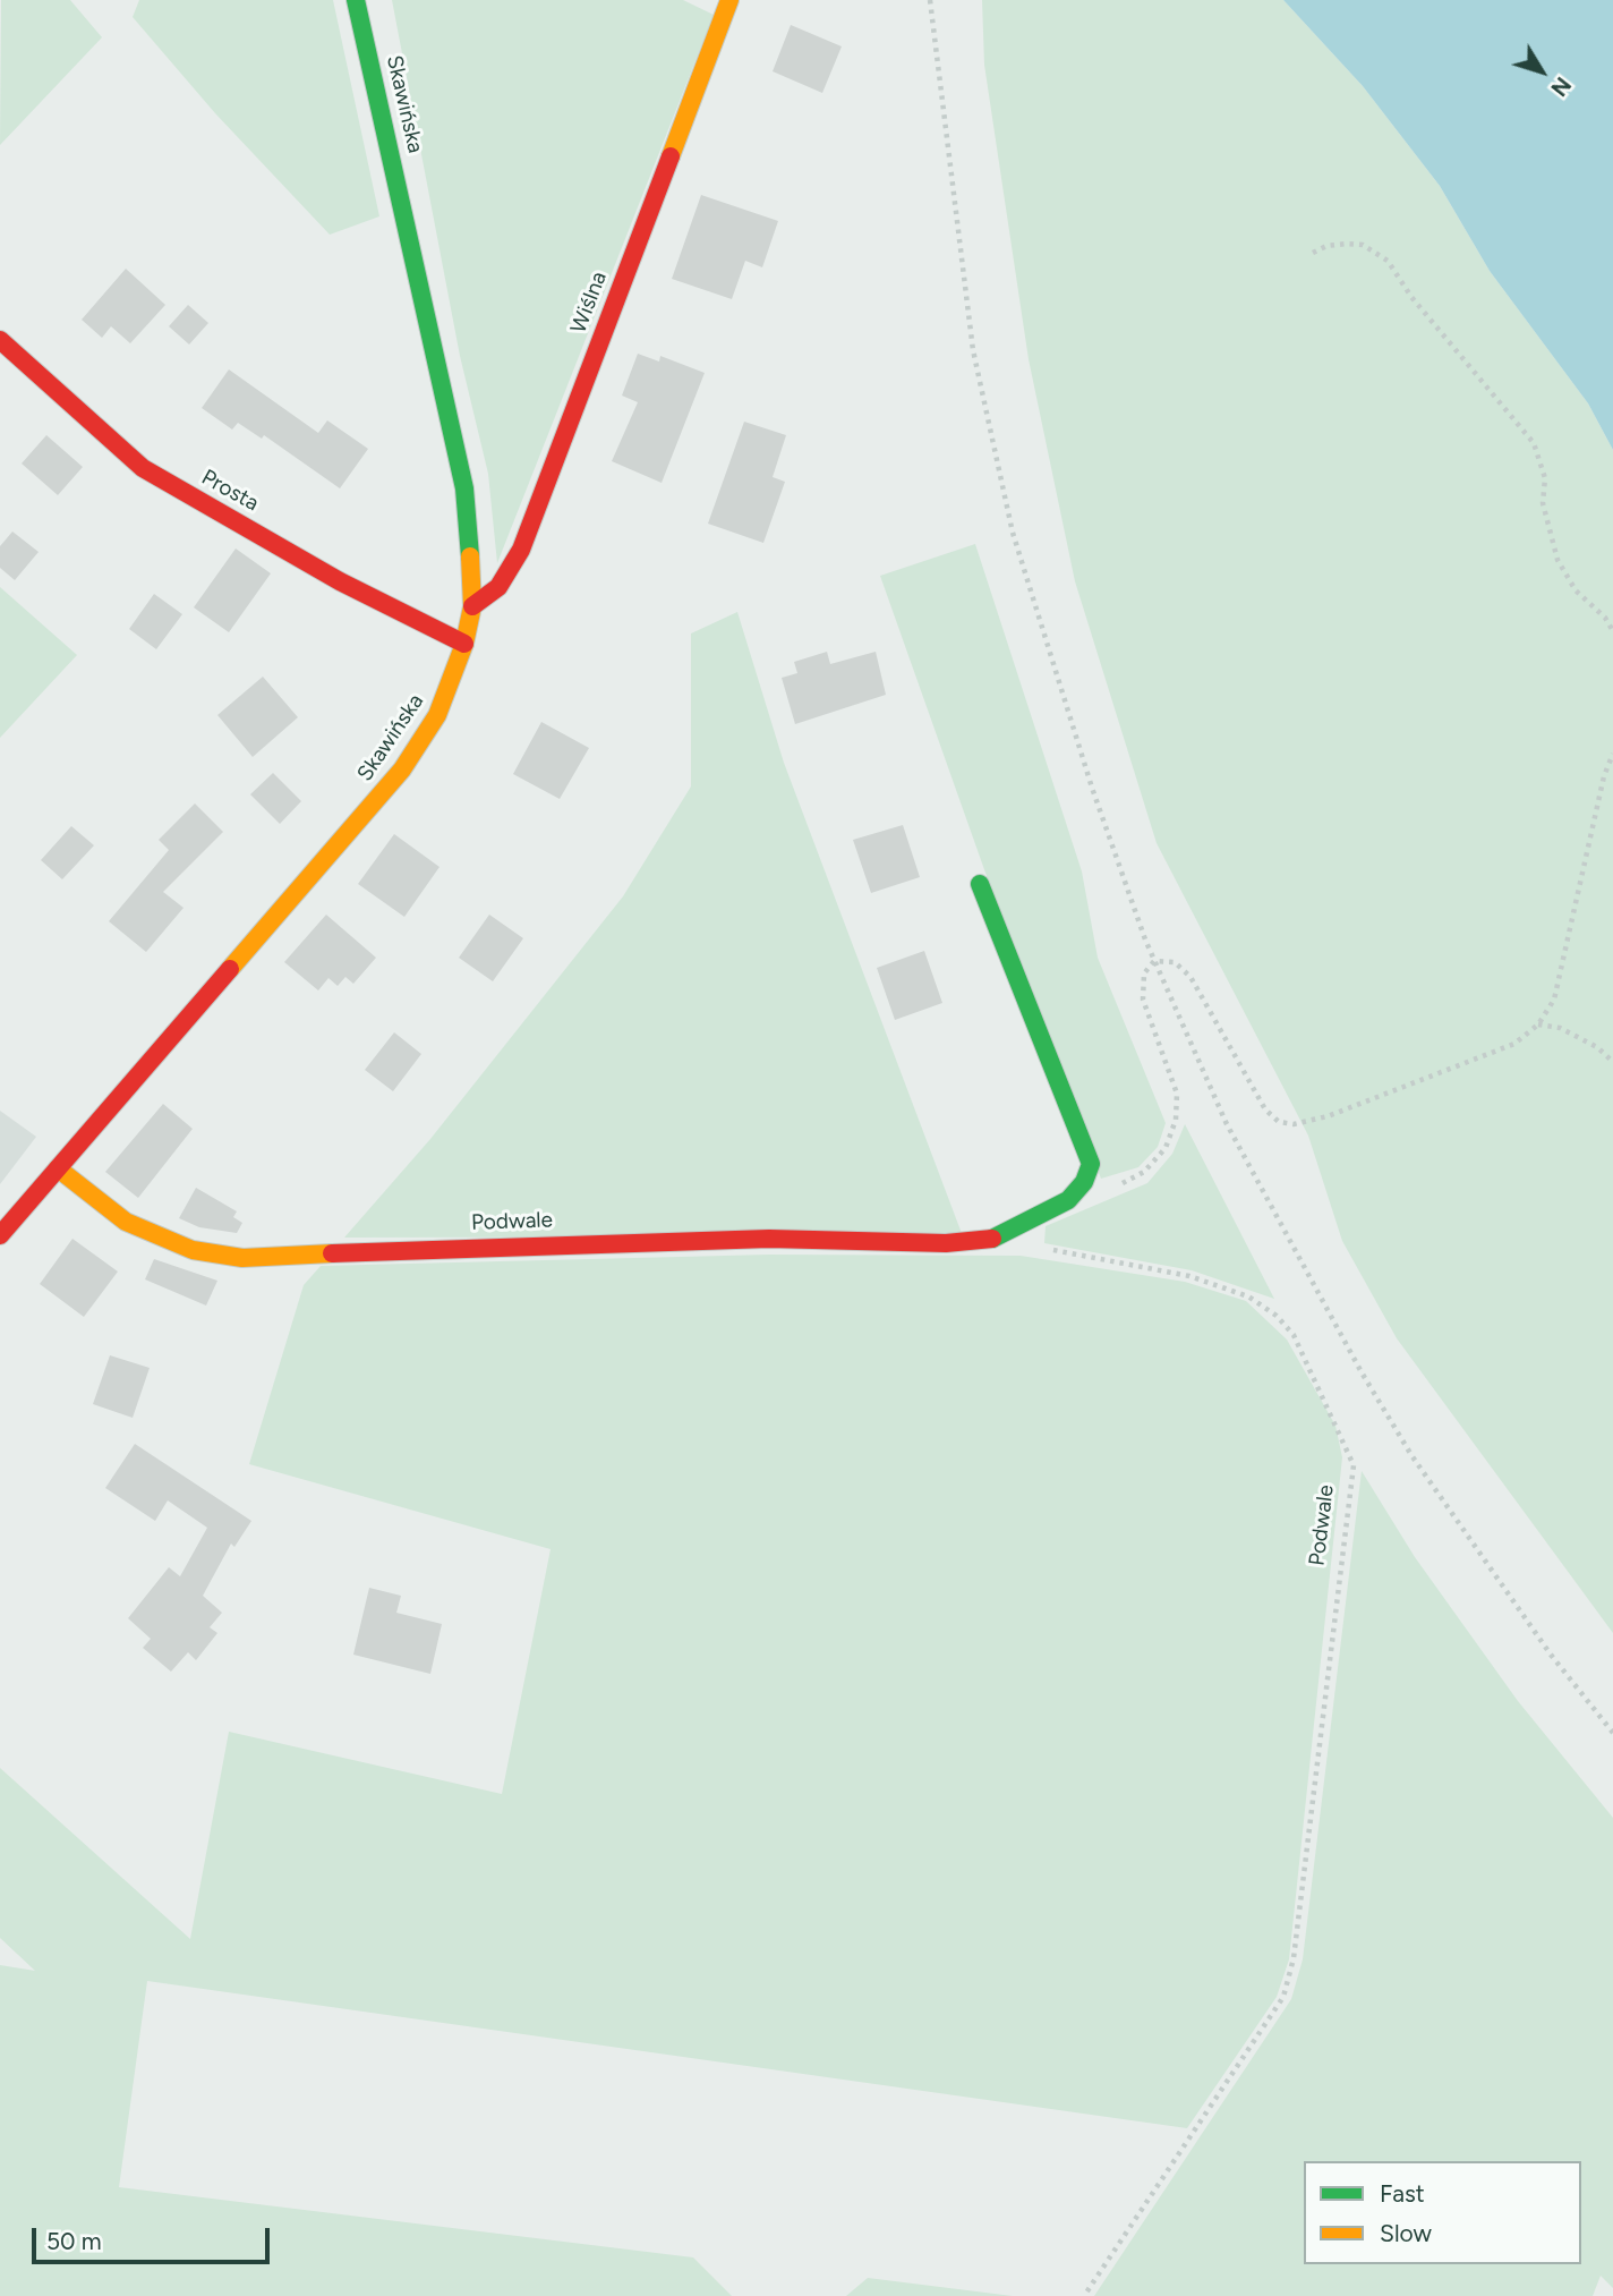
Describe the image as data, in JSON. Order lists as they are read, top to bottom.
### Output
{
  "streets": {
    "street": [
      "Skawińska",
      "Wiślna",
      "Prosta",
      "Podwale"
    ]
  },
  "crossings": [
    ["Skawińska", "Wiślna"],
    ["Skawińska", "Prosta"],
    ["Skawińska", "Podwale"]
  ],
  "legend": ["Fast", "Slow"],
  "scale_bar": "50 m",
  "north": "bottom right"
}
